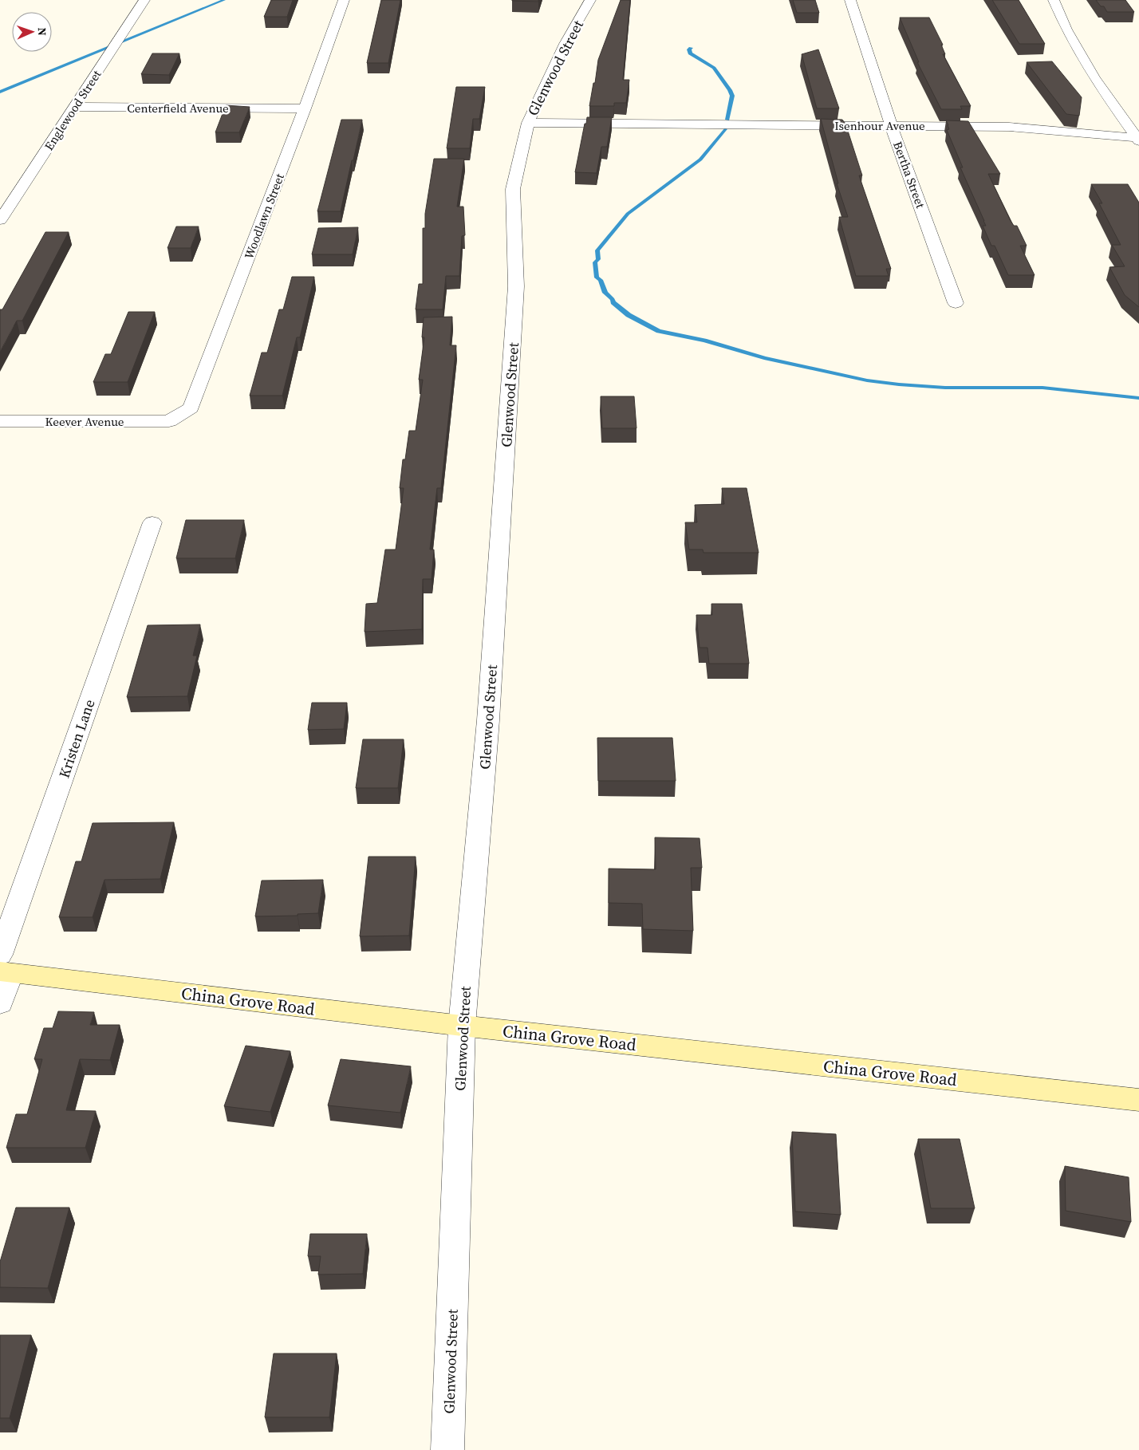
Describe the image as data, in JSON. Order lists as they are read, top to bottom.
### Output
{
  "streets": {
    "street": [
      "Glenwood Street",
      "Centerfield Avenue",
      "Englewood Street",
      "Isenhour Avenue",
      "Bertha Street",
      "Woodlawn Street",
      "Keever Avenue",
      "Kristen Lane",
      "China Grove Road"
    ]
  },
  "crossings": [
    ["Glenwood Street", "Isenhour Avenue"],
    ["Glenwood Street", "China Grove Road"],
    ["Centerfield Avenue", "Englewood Street"],
    ["Centerfield Avenue", "Woodlawn Street"],
    ["Isenhour Avenue", "Bertha Street"],
    ["Woodlawn Street", "Keever Avenue"],
    ["Kristen Lane", "China Grove Road"]
  ],
  "north": "right"
}
